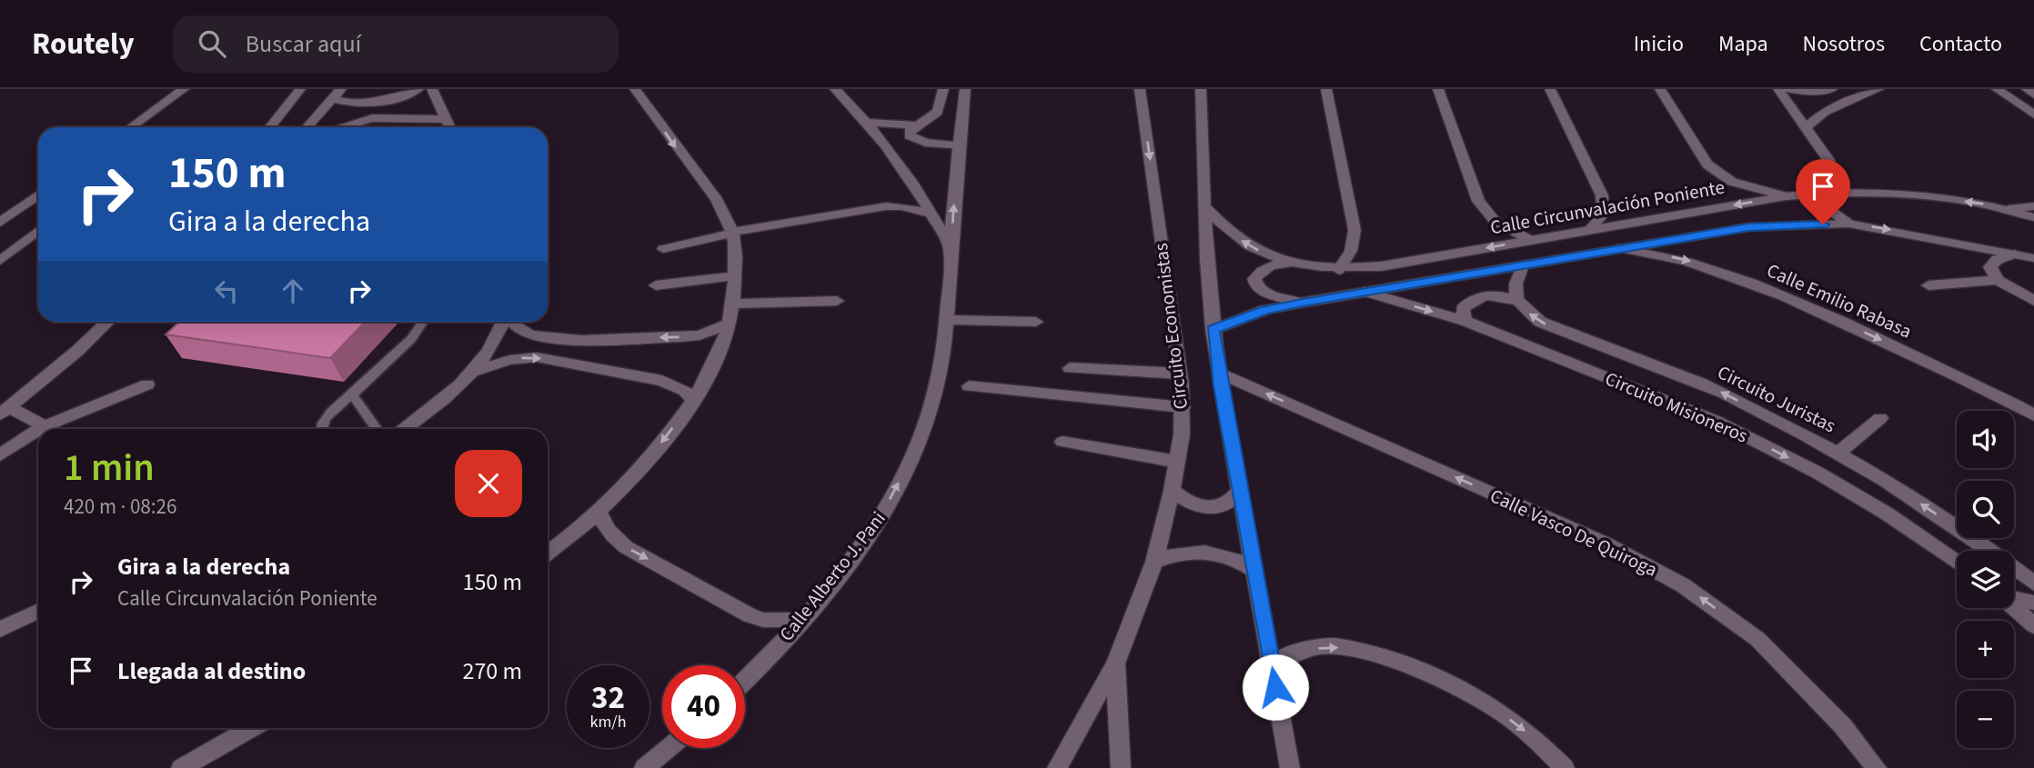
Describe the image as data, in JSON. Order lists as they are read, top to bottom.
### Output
{
  "streets": {
    "street": [
      "Calle Circunvalación Poniente",
      "Calle Emilio Rabasa",
      "Circuito Economistas",
      "Circuito Juristas",
      "Circuito Misioneros",
      "Calle Vasco De Quiroga",
      "Calle Alberto J. Pani"
    ]
  },
  "one_way": [
    "Circuito Juristas",
    "Circuito Misioneros",
    "Calle Vasco De Quiroga",
    "Calle Alberto J. Pani"
  ],
  "page": {
    "header": "Routely",
    "search": "Buscar aquí",
    "nav": [
      "Inicio",
      "Mapa",
      "Nosotros",
      "Contacto"
    ],
    "turn": ["150 m", "Gira a la derecha"],
    "map_buttons": ["+", "−"],
    "heading": ["1 min", "420 m · 08:26"],
    "list": [
      {
        "name": "Gira a la derecha",
        "note": "Calle Circunvalación Poniente",
        "value": "150 m"
      },
      {
        "name": "Llegada al destino",
        "value": "270 m"
      }
    ],
    "speed": "32 km/h",
    "limit": "40"
  }
}
